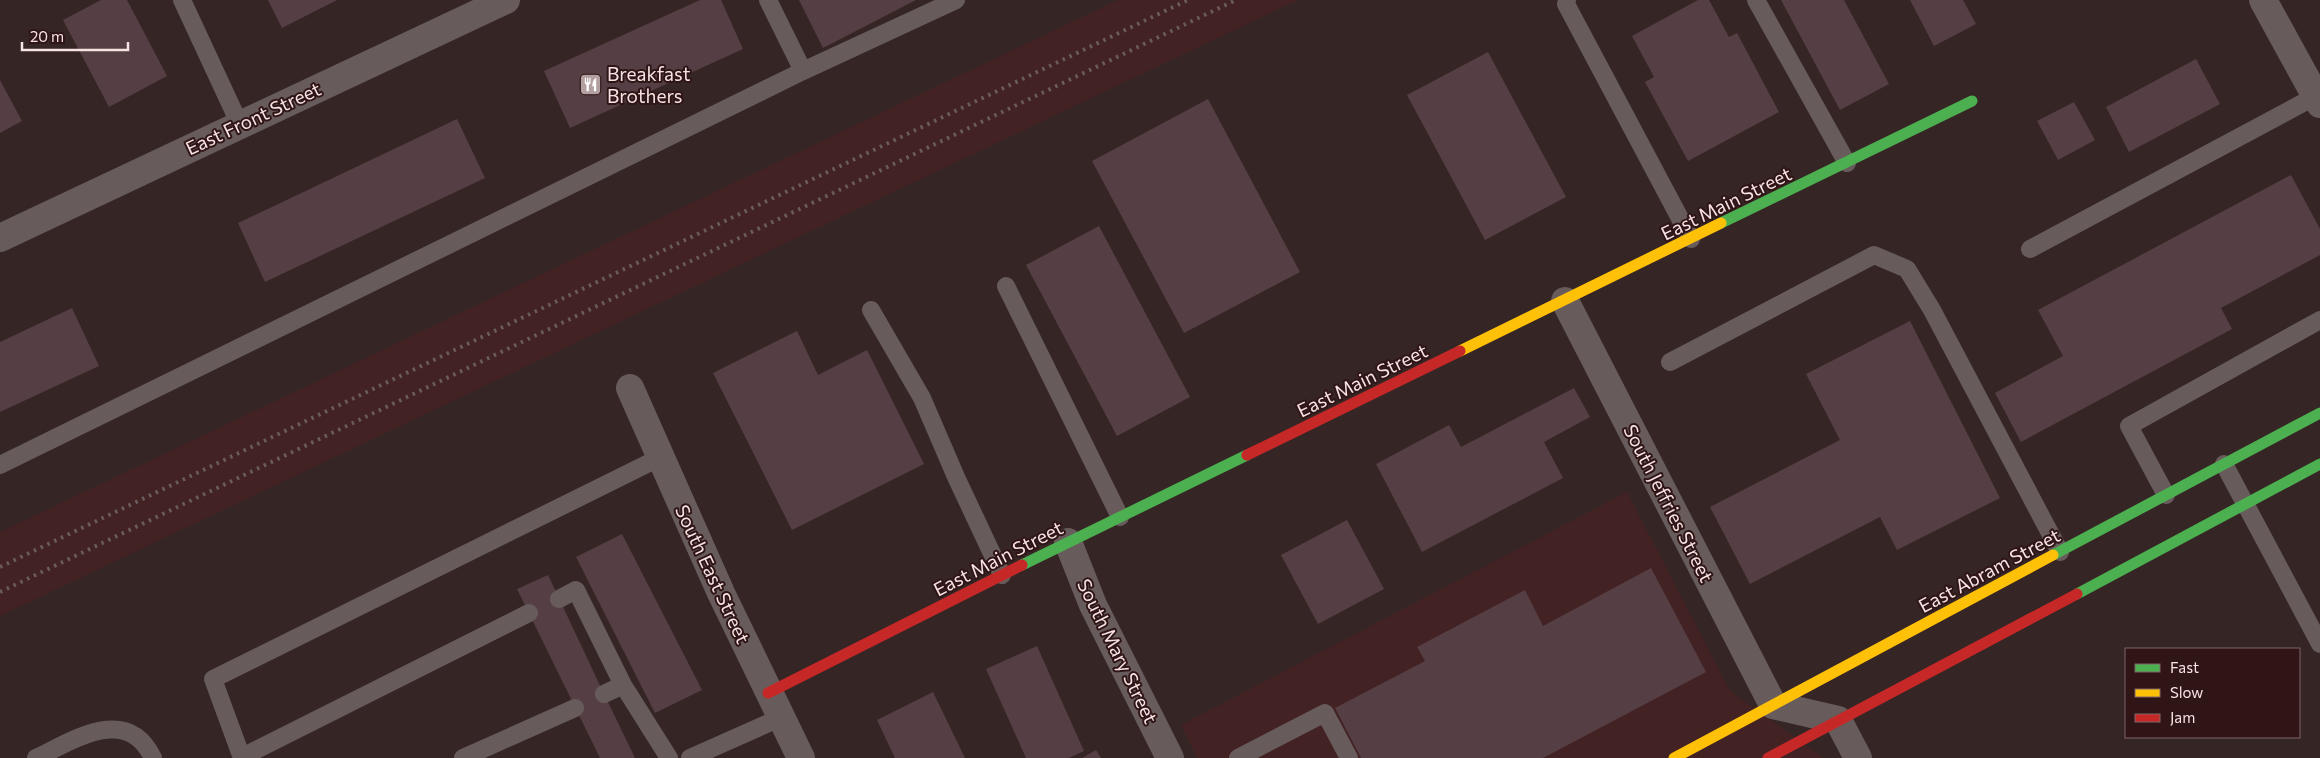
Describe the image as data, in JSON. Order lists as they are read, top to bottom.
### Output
{
  "streets": {
    "main road": ["East Main Street", "East Abram Street"],
    "street": [
      "East Front Street",
      "South Jeffries Street",
      "South East Street",
      "South Mary Street"
    ]
  },
  "crossings": [
    ["East Main Street", "South Jeffries Street"],
    ["East Main Street", "South East Street"],
    ["East Main Street", "South Mary Street"],
    ["South Jeffries Street", "East Abram Street"]
  ],
  "places": {
    "restaurant": ["Breakfast Brothers"]
  },
  "legend": ["Fast", "Slow", "Jam"],
  "scale_bar": "20 m"
}
